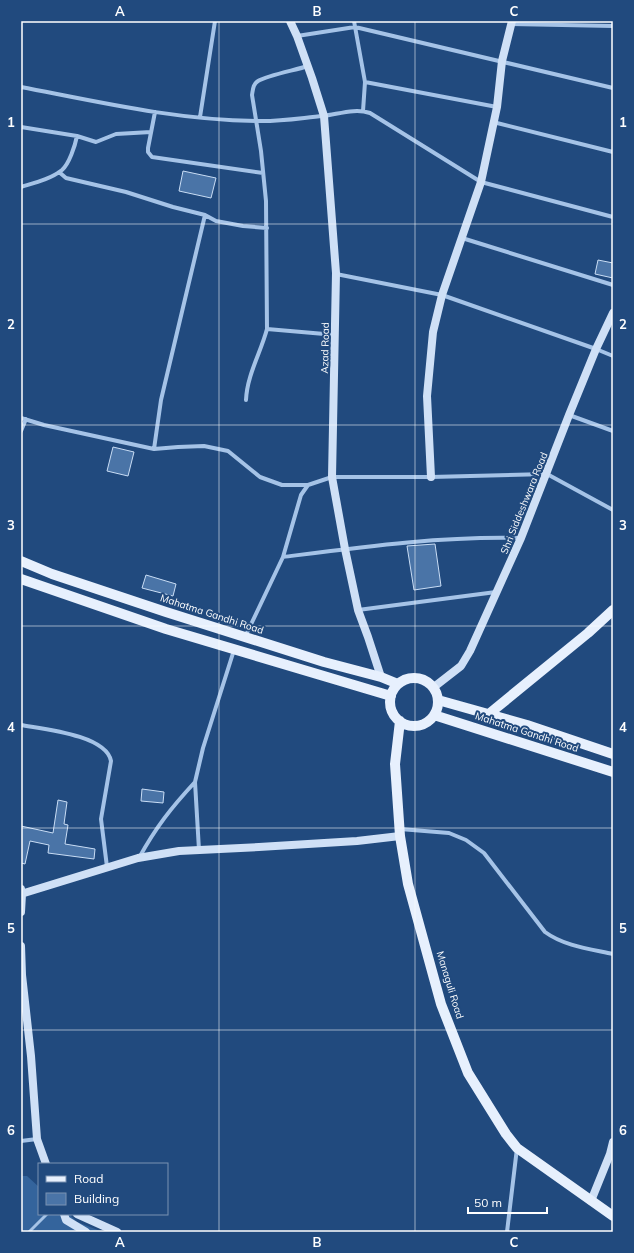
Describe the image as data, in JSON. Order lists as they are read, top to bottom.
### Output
{
  "streets": {
    "main road": ["Mahatma Gandhi Road", "Managuli Road"],
    "street": ["Azad Road", "Shri Siddeshwara Road"]
  },
  "crossings": [
    ["Azad Road", "Mahatma Gandhi Road"],
    ["Shri Siddeshwara Road", "Mahatma Gandhi Road"],
    ["Shri Siddeshwara Road", "Managuli Road"],
    ["Mahatma Gandhi Road", "Managuli Road"]
  ],
  "legend": ["Road", "Building"],
  "scale_bar": "50 m",
  "grid": {
    "columns": ["A", "B", "C"],
    "rows": [
      "1",
      "2",
      "3",
      "4",
      "5",
      "6"
    ]
  }
}
